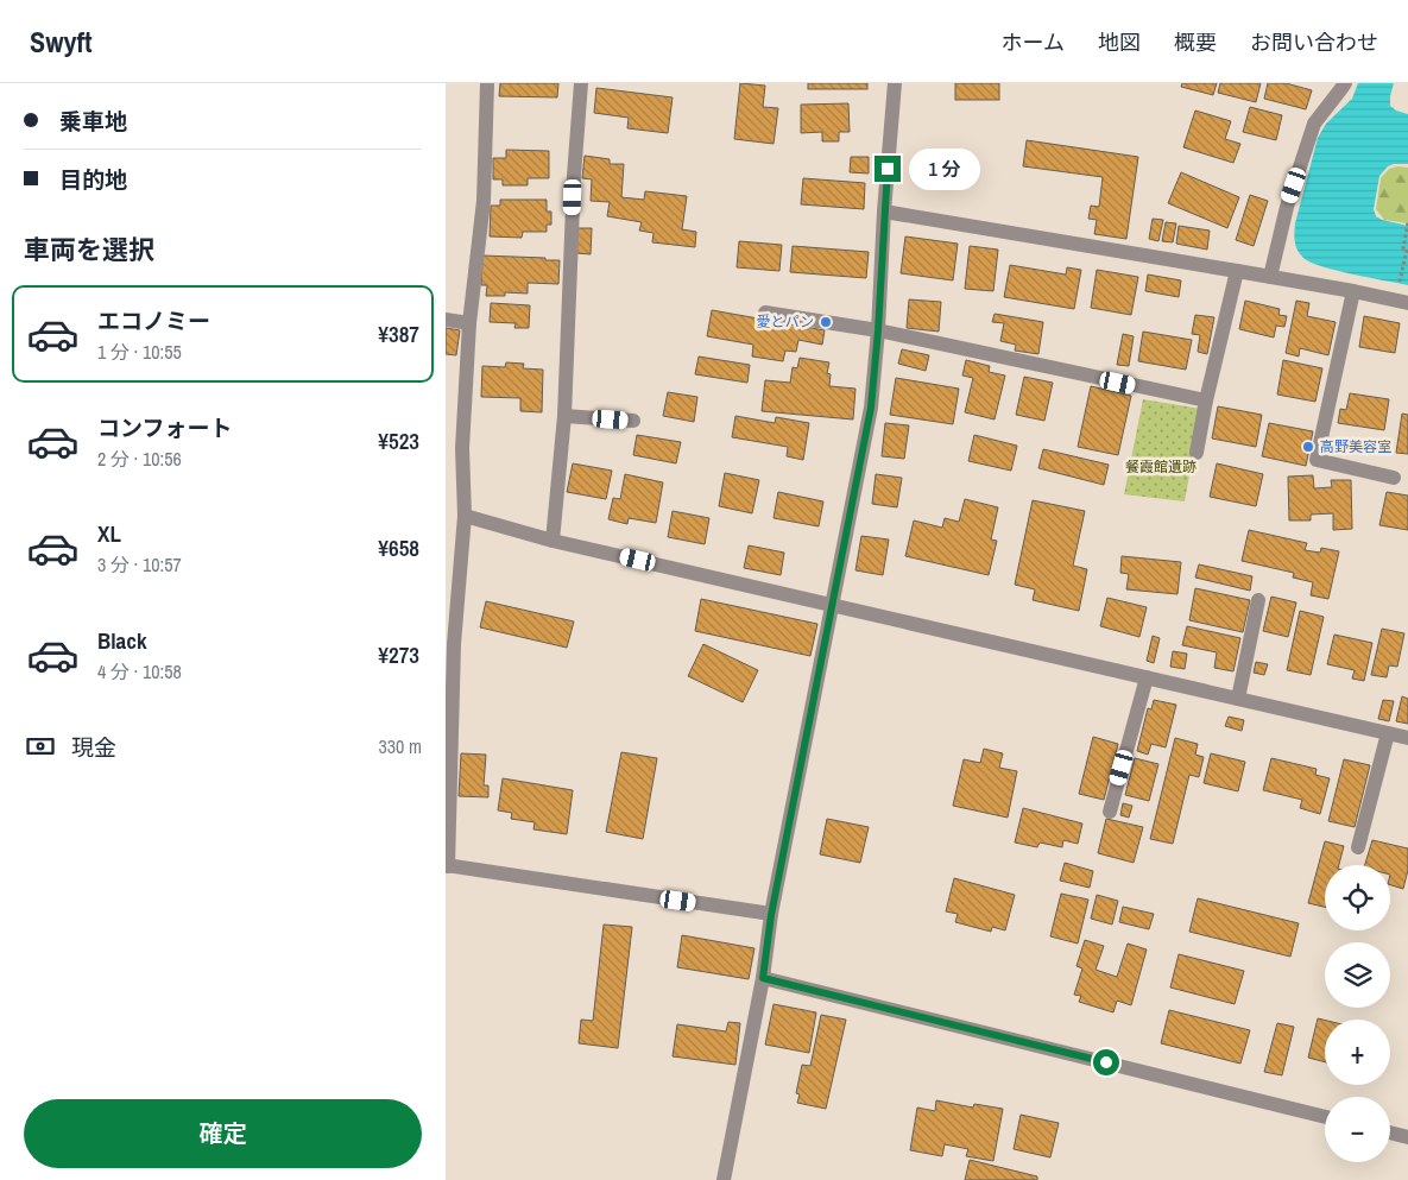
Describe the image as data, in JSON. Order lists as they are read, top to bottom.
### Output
{
  "parks": ["餐霞館遺跡"],
  "places": ["愛とパン", "高野美容室"],
  "page": {
    "header": "Swyft",
    "nav": [
      "ホーム",
      "地図",
      "概要",
      "お問い合わせ"
    ],
    "banner": ["乗車地", "目的地"],
    "bubble": "1 分",
    "heading": "車両を選択",
    "list": [
      {
        "name": "エコノミー",
        "note": "1 分 · 10:55",
        "value": "¥387"
      },
      {
        "name": "コンフォート",
        "note": "2 分 · 10:56",
        "value": "¥523"
      },
      {
        "name": "XL",
        "note": "3 分 · 10:57",
        "value": "¥658"
      },
      {
        "name": "Black",
        "note": "4 分 · 10:58",
        "value": "¥273"
      }
    ],
    "pay": ["現金", "330 m"],
    "map_buttons": ["+", "−"],
    "buttons": "確定"
  }
}
